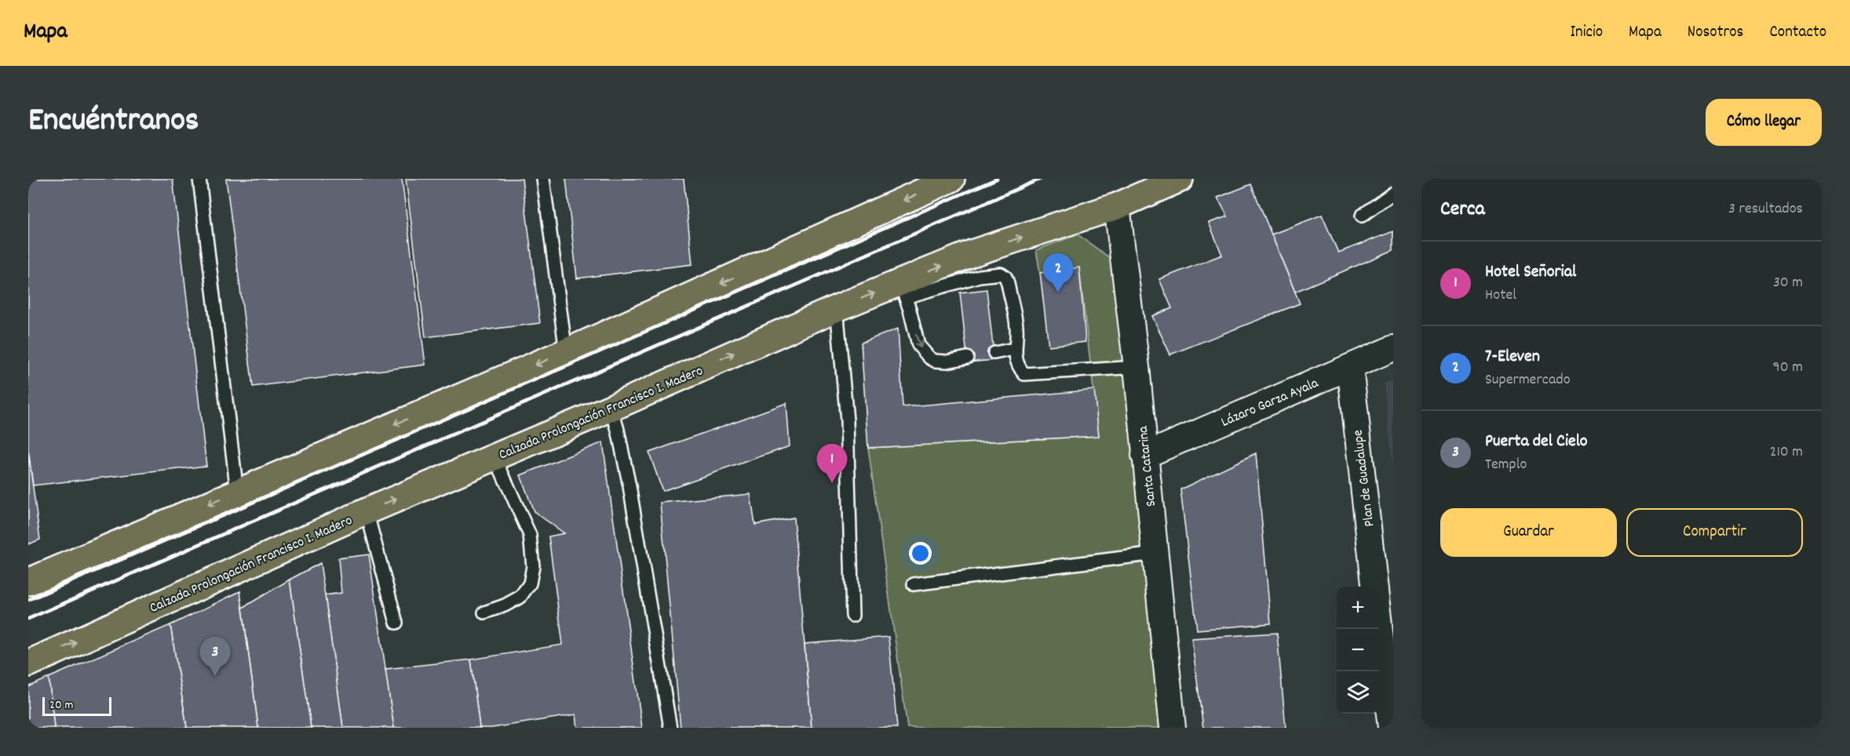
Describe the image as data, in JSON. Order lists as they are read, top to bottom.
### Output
{
  "streets": {
    "main road": ["Calzada Prolongación Francisco I. Madero"],
    "street": ["Lázaro Garza Ayala", "Santa Catarina", "Plan de Guadalupe"]
  },
  "crossings": [
    ["Lázaro Garza Ayala", "Santa Catarina"],
    ["Lázaro Garza Ayala", "Plan de Guadalupe"],
    ["Calzada Prolongación Francisco I. Madero", "Santa Catarina"]
  ],
  "scale_bar": "20 m",
  "page": {
    "header": "Mapa",
    "nav": [
      "Inicio",
      "Mapa",
      "Nosotros",
      "Contacto"
    ],
    "title": "Encuéntranos",
    "buttons": [
      "Cómo llegar",
      ["Guardar", "Compartir"]
    ],
    "heading": ["Cerca", "3 resultados"],
    "list": [
      {
        "mark": "1",
        "name": "Hotel Señorial",
        "note": "Hotel",
        "value": "30 m"
      },
      {
        "mark": "2",
        "name": "7-Eleven",
        "note": "Supermercado",
        "value": "90 m"
      },
      {
        "mark": "3",
        "name": "Puerta del Cielo",
        "note": "Templo",
        "value": "210 m"
      }
    ],
    "pins": ["2", "1", "3"],
    "map_buttons": ["+", "−"],
    "scale": "20 m"
  }
}
